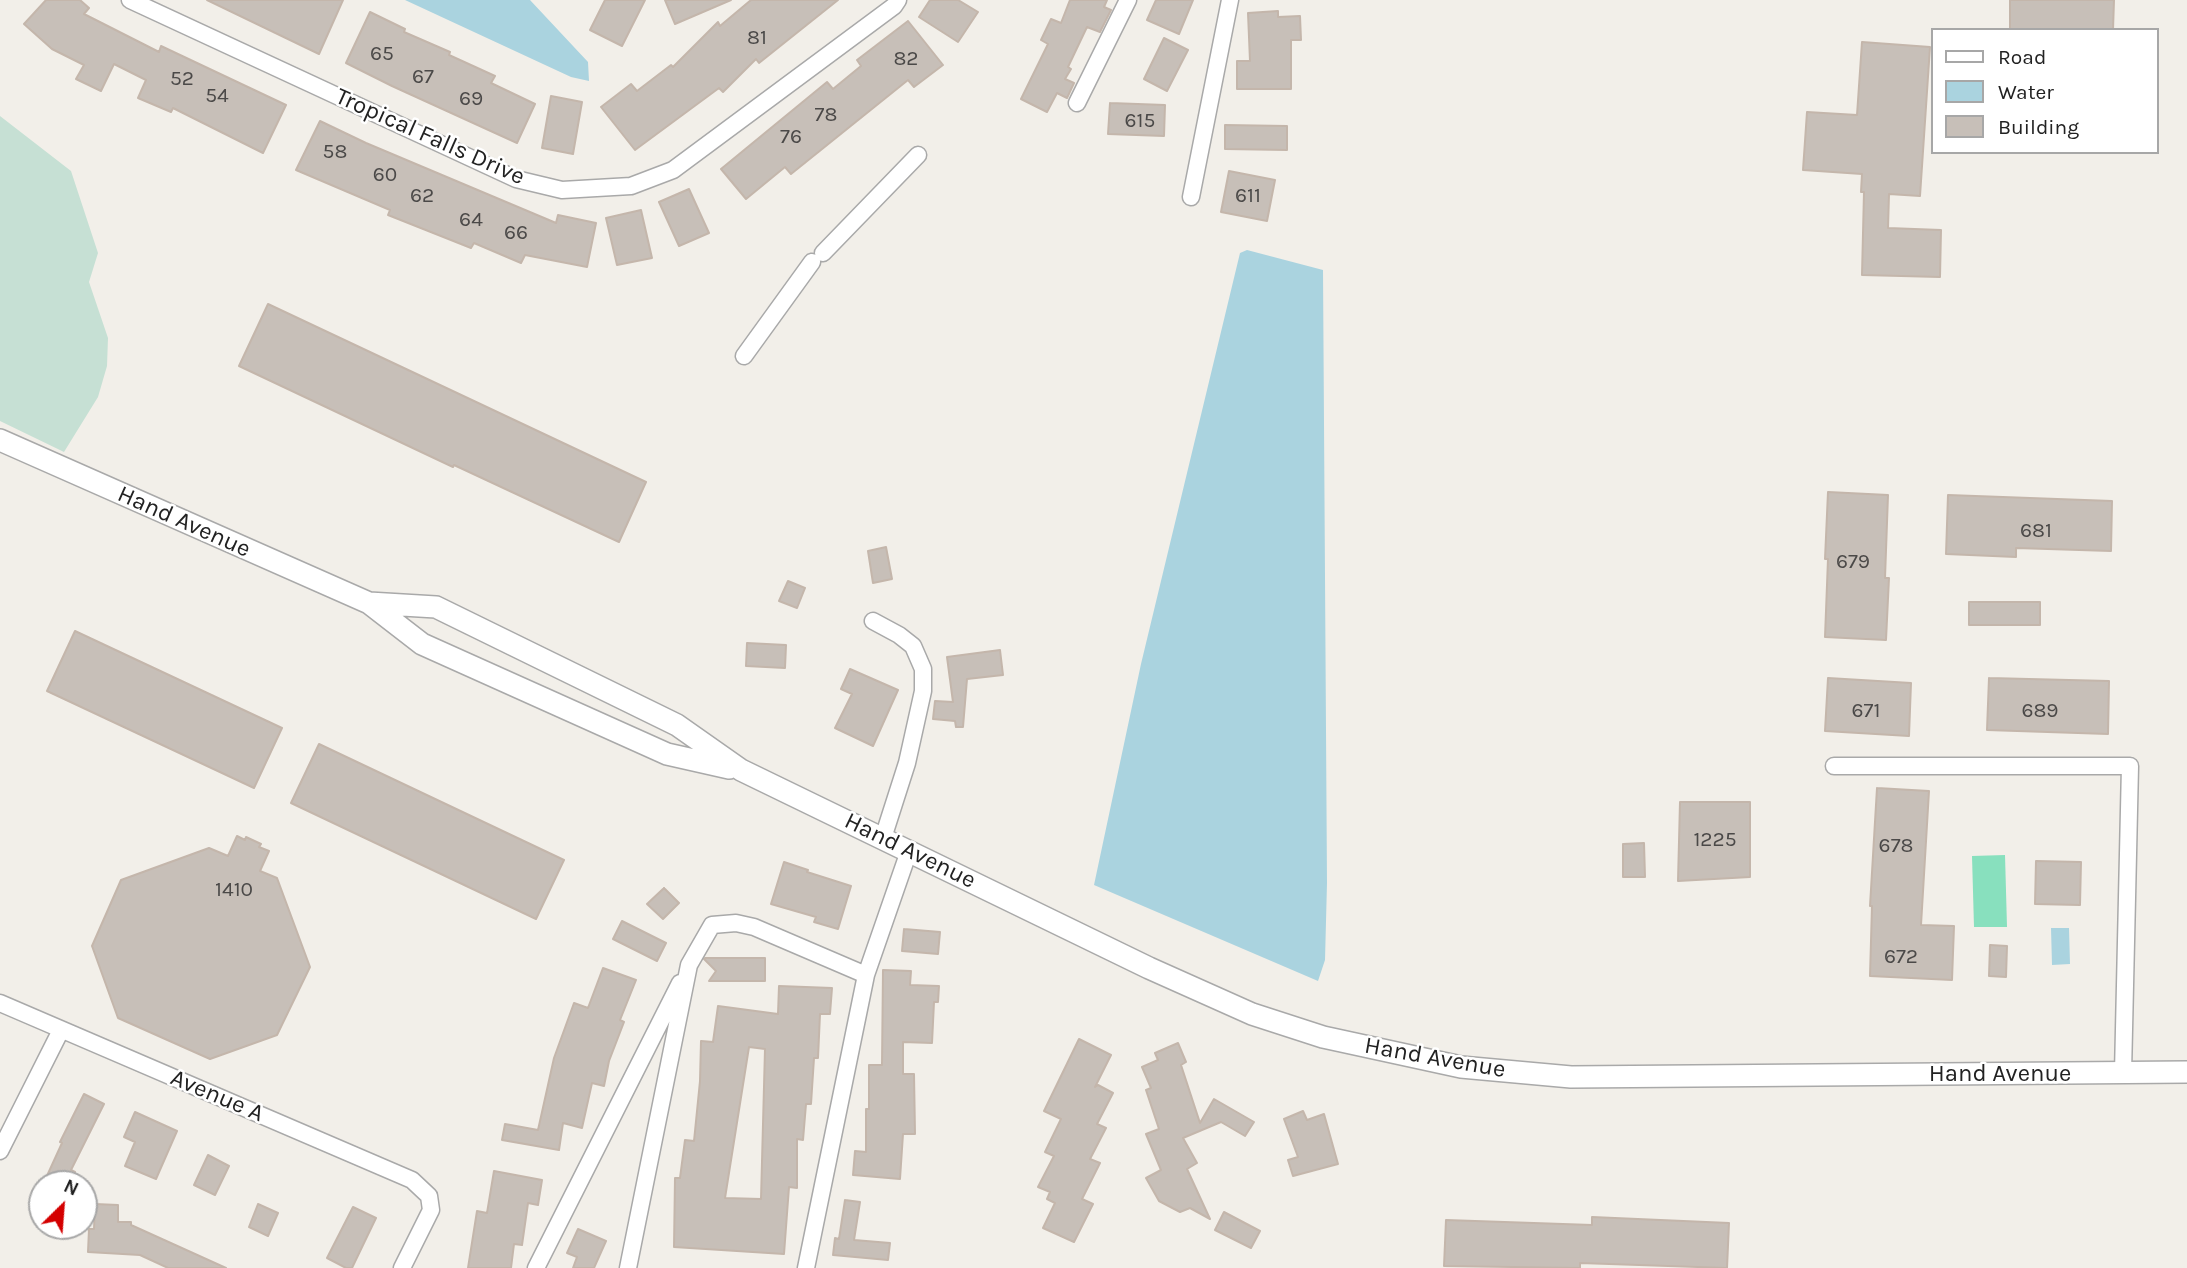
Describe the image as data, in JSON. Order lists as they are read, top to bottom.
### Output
{
  "streets": {
    "street": ["Tropical Falls Drive", "Hand Avenue", "Avenue A"]
  },
  "house_numbers": [
    "81",
    "65",
    "82",
    "67",
    "52",
    "54",
    "69",
    "78",
    "615",
    "76",
    "58",
    "60",
    "62",
    "611",
    "64",
    "66",
    "681",
    "679",
    "671",
    "689",
    "1225",
    "678",
    "1410",
    "672"
  ],
  "legend": ["Road", "Water", "Building"],
  "north": "top right"
}
